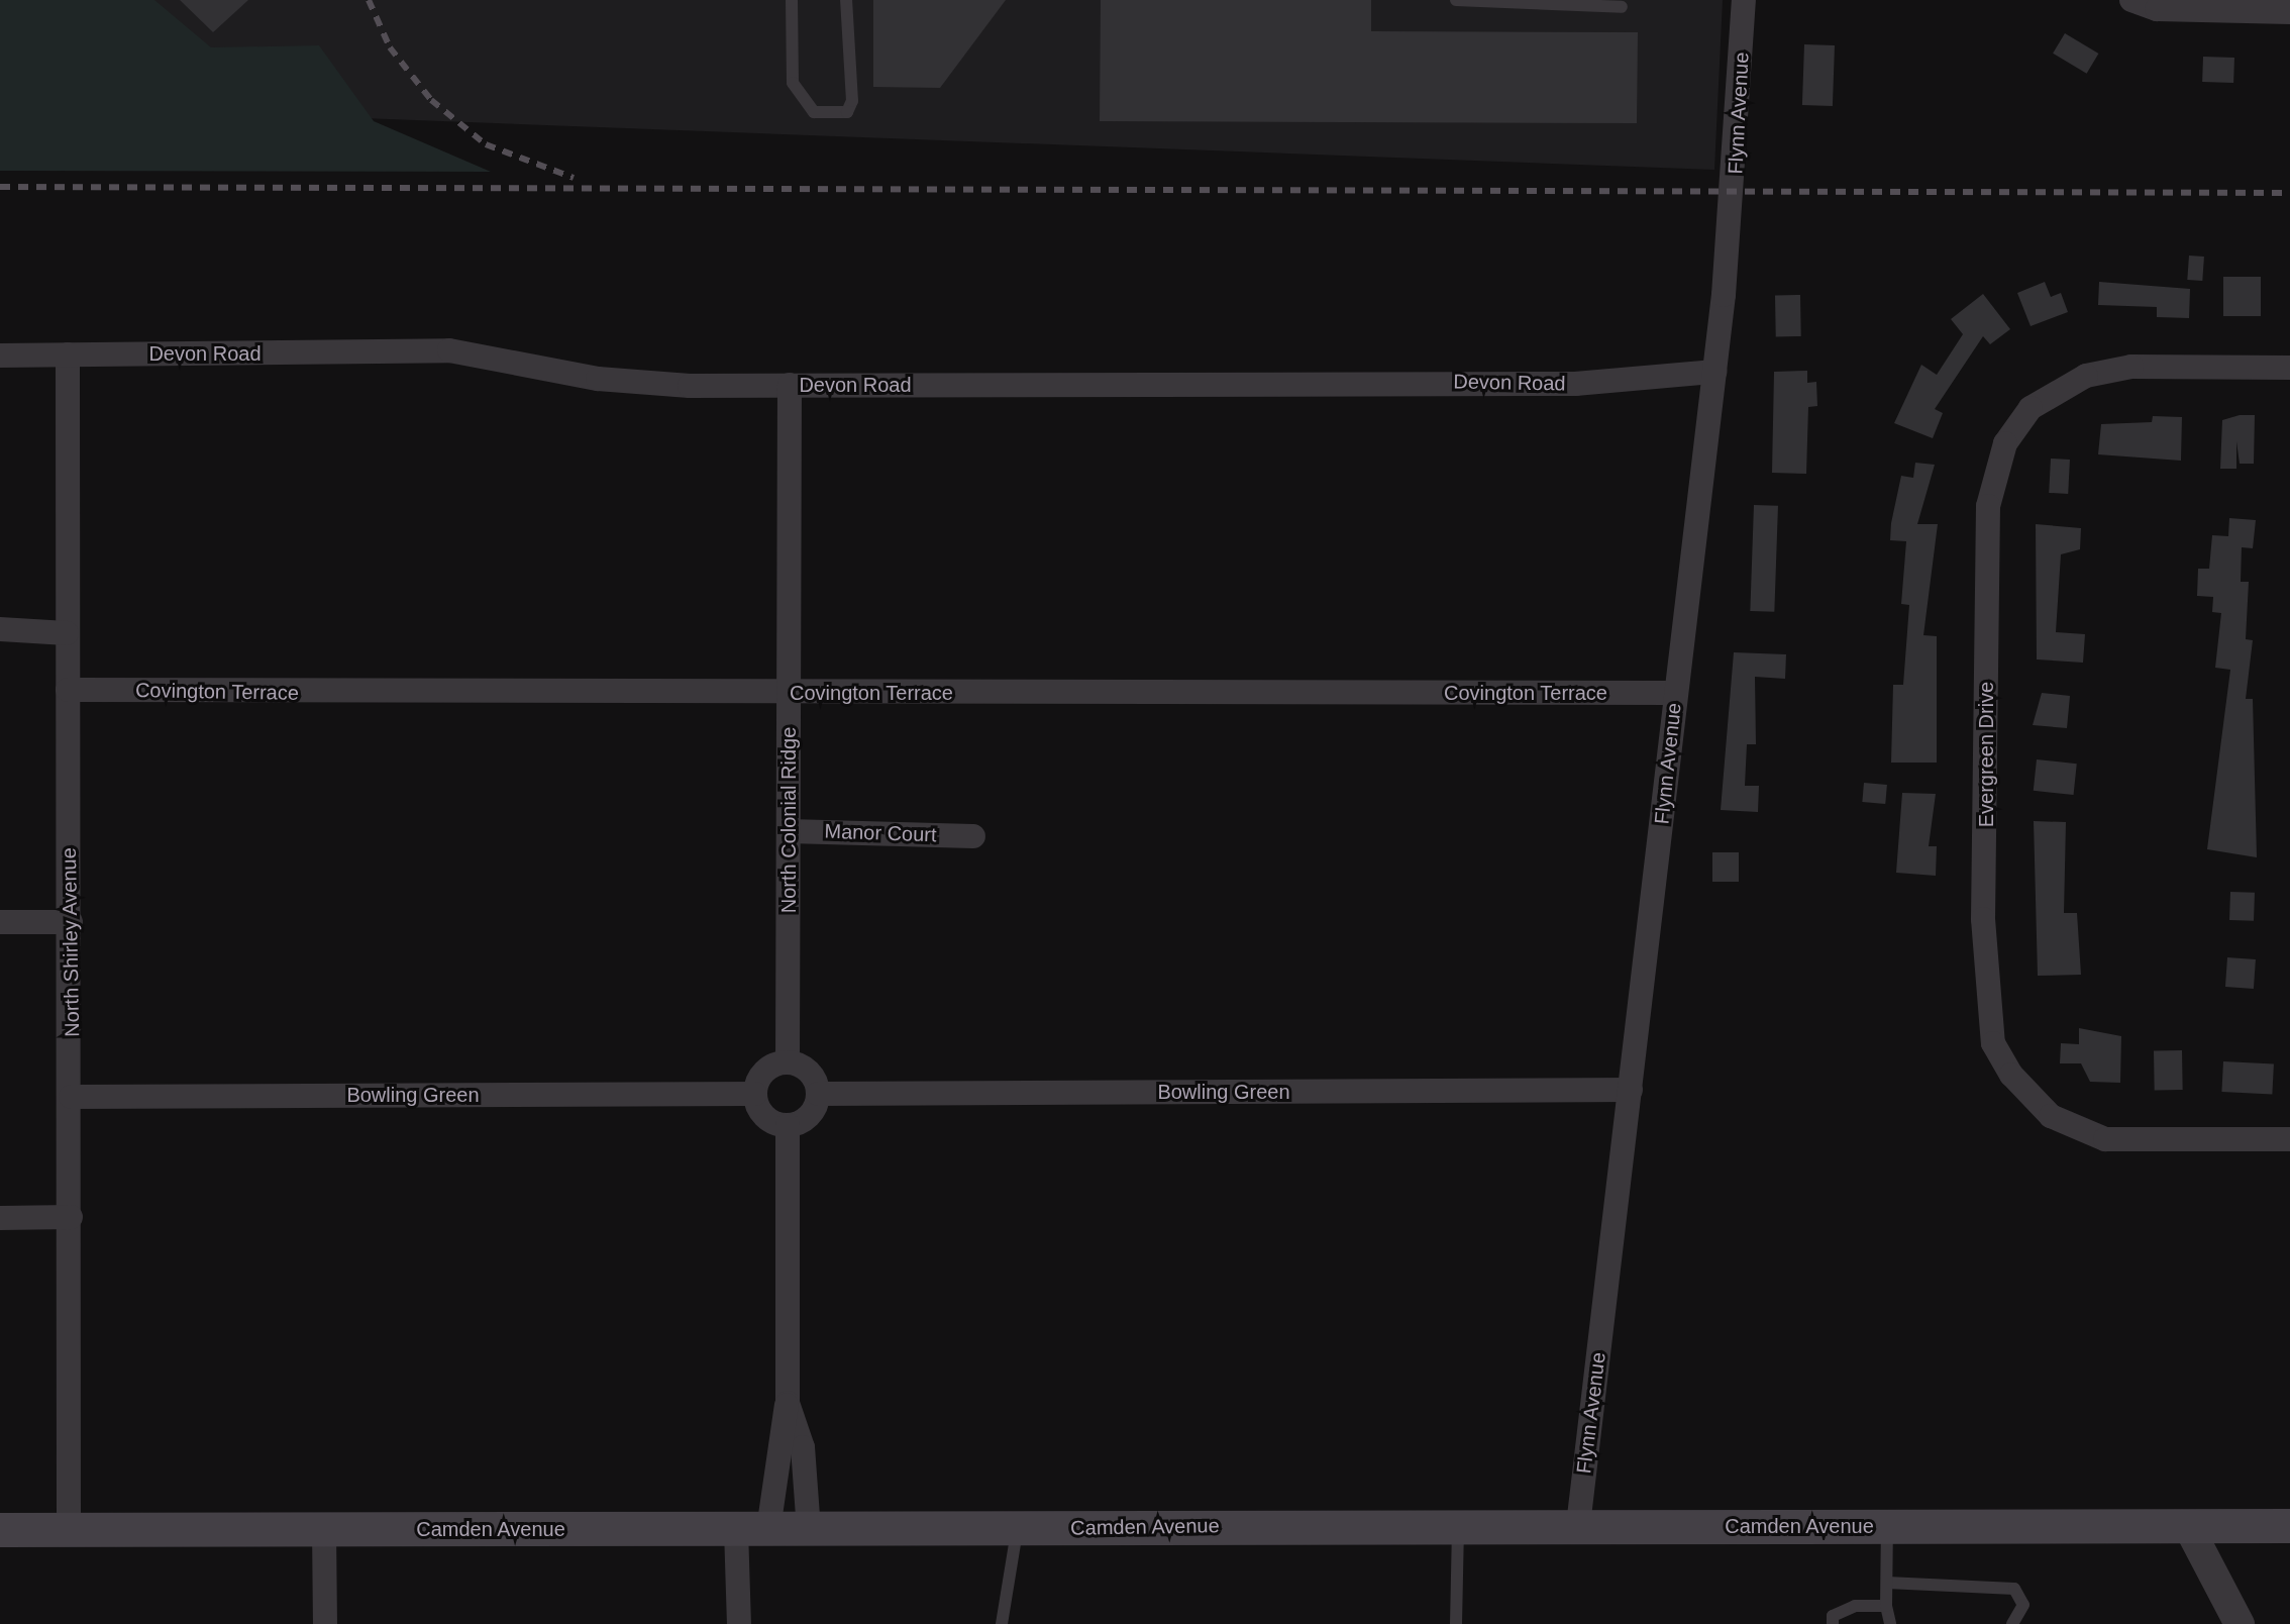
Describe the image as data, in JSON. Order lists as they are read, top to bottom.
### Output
{
  "streets": {
    "main road": ["Camden Avenue"],
    "street": [
      "Flynn Avenue",
      "Devon Road",
      "Covington Terrace",
      "Evergreen Drive",
      "North Colonial Ridge",
      "Manor Court",
      "North Shirley Avenue",
      "Bowling Green"
    ]
  },
  "crossings": [
    ["Flynn Avenue", "Devon Road"],
    ["Flynn Avenue", "Covington Terrace"],
    ["Flynn Avenue", "Bowling Green"],
    ["Flynn Avenue", "Camden Avenue"],
    ["Devon Road", "North Colonial Ridge"],
    ["Devon Road", "North Shirley Avenue"],
    ["Covington Terrace", "North Colonial Ridge"],
    ["Covington Terrace", "North Shirley Avenue"],
    ["North Colonial Ridge", "Manor Court"],
    ["North Colonial Ridge", "Bowling Green"],
    ["North Shirley Avenue", "Bowling Green"],
    ["North Shirley Avenue", "Camden Avenue"]
  ]
}
